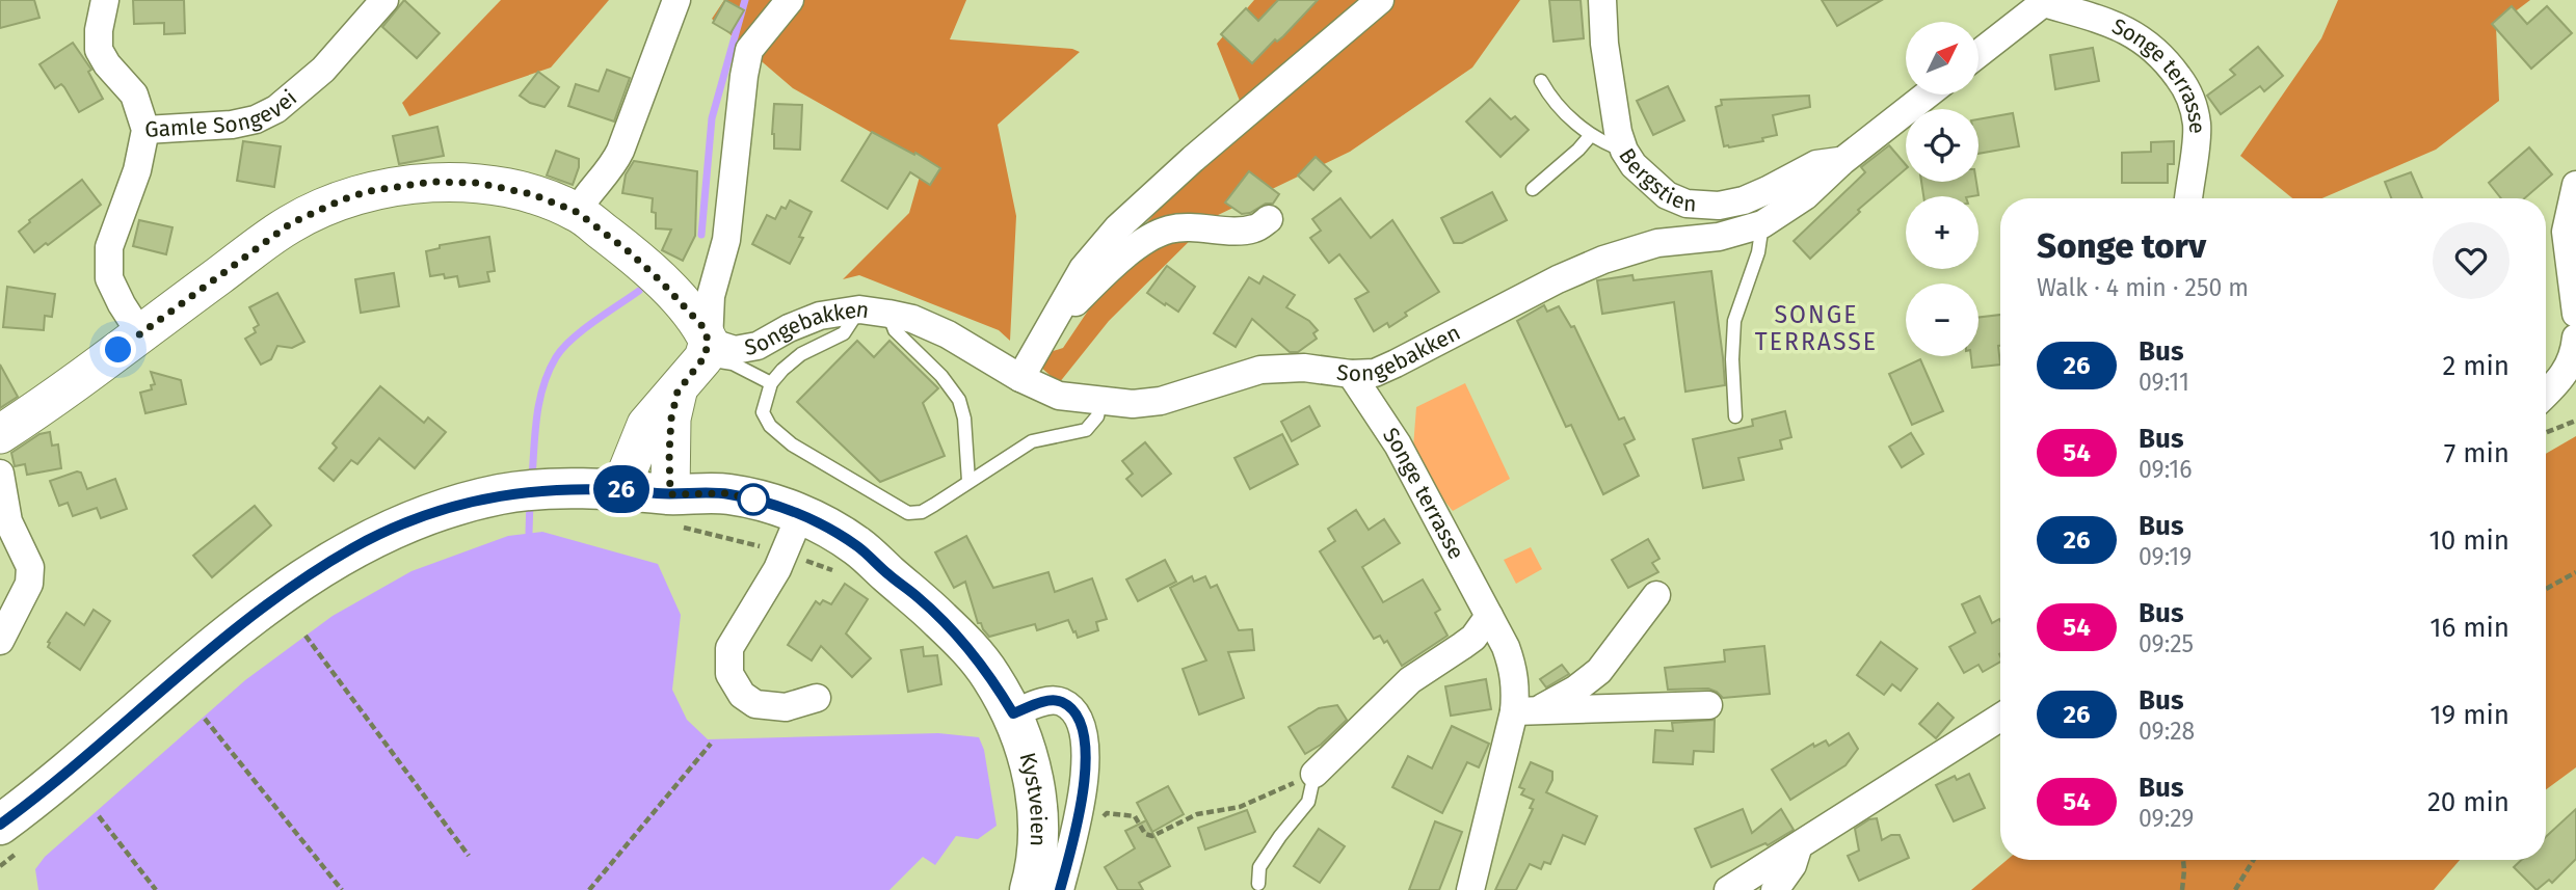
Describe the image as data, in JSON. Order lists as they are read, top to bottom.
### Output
{
  "streets": {
    "main road": ["Kystveien"],
    "street": [
      "Songe terrasse",
      "Gamle Songevei",
      "Bergstien",
      "Songebakken"
    ]
  },
  "crossings": [
    ["Songe terrasse", "Songebakken"],
    ["Bergstien", "Songebakken"]
  ],
  "districts": ["SONGE TERRASSE"],
  "lines": ["bus line 26"],
  "north": "top right",
  "page": {
    "on_map": "26",
    "map_buttons": ["+", "−"],
    "heading": ["Songe torv", "Walk · 4 min · 250 m"],
    "list": [
      {
        "mark": "26",
        "name": "Bus",
        "note": "09:11",
        "value": "2 min"
      },
      {
        "mark": "54",
        "name": "Bus",
        "note": "09:16",
        "value": "7 min"
      },
      {
        "mark": "26",
        "name": "Bus",
        "note": "09:19",
        "value": "10 min"
      },
      {
        "mark": "54",
        "name": "Bus",
        "note": "09:25",
        "value": "16 min"
      },
      {
        "mark": "26",
        "name": "Bus",
        "note": "09:28",
        "value": "19 min"
      },
      {
        "mark": "54",
        "name": "Bus",
        "note": "09:29",
        "value": "20 min"
      }
    ]
  }
}
